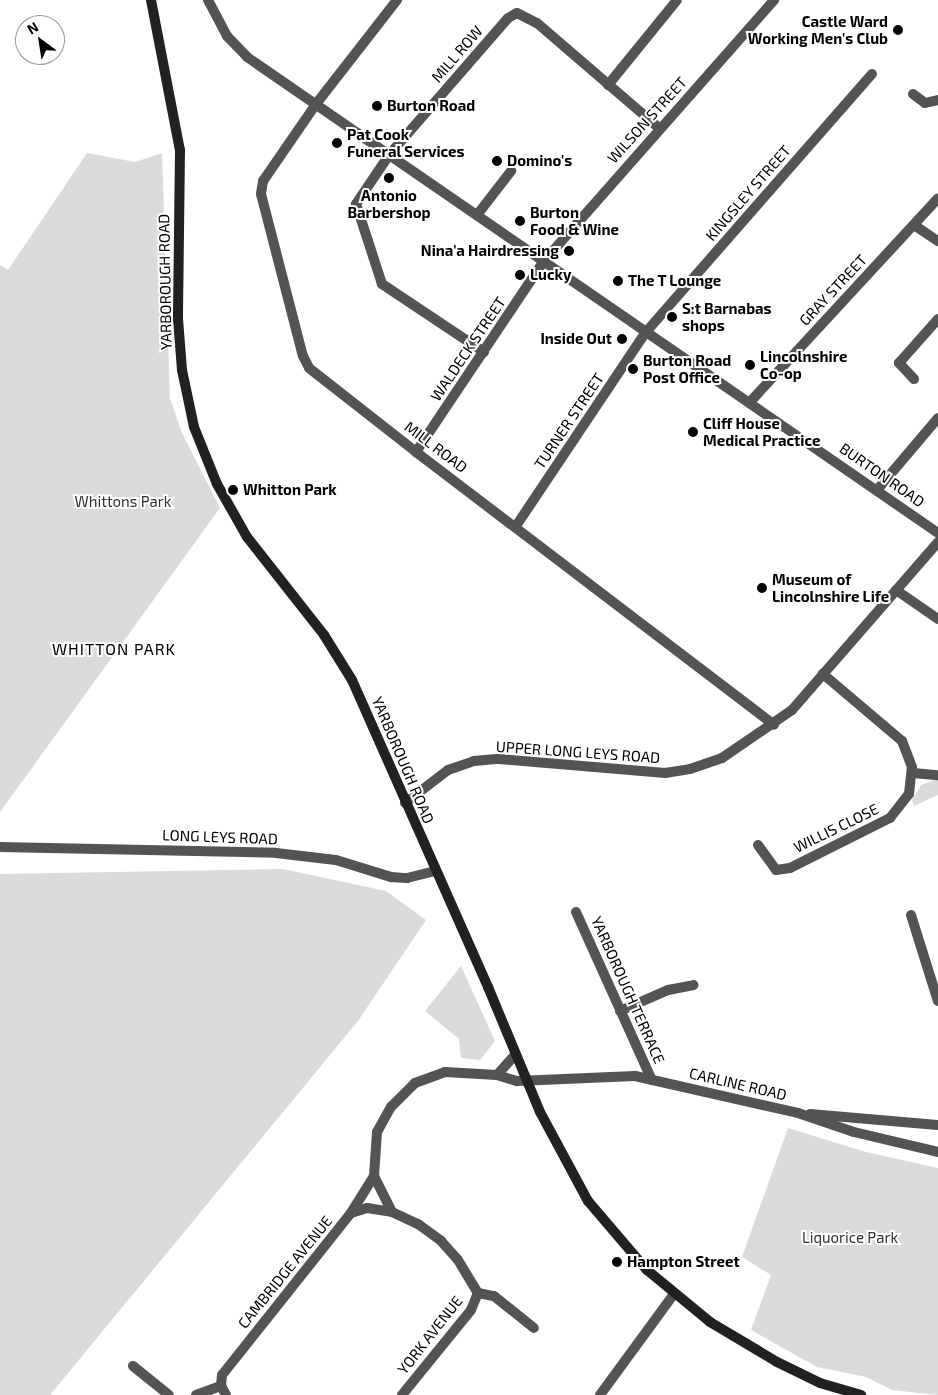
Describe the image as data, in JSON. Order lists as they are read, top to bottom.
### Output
{
  "streets": {
    "main road": ["YARBOROUGH ROAD"],
    "street": [
      "MILL ROW",
      "WILSON STREET",
      "KINGSLEY STREET",
      "GRAY STREET",
      "WALDECK STREET",
      "TURNER STREET",
      "MILL ROAD",
      "BURTON ROAD",
      "UPPER LONG LEYS ROAD",
      "WILLIS CLOSE",
      "LONG LEYS ROAD",
      "YARBOROUGH TERRACE",
      "CARLINE ROAD",
      "CAMBRIDGE AVENUE",
      "YORK AVENUE"
    ]
  },
  "crossings": [
    ["MILL ROW", "WALDECK STREET"],
    ["MILL ROW", "BURTON ROAD"],
    ["WILSON STREET", "WALDECK STREET"],
    ["WILSON STREET", "BURTON ROAD"],
    ["KINGSLEY STREET", "TURNER STREET"],
    ["KINGSLEY STREET", "BURTON ROAD"],
    ["YARBOROUGH ROAD", "UPPER LONG LEYS ROAD"],
    ["YARBOROUGH ROAD", "LONG LEYS ROAD"],
    ["YARBOROUGH ROAD", "CARLINE ROAD"],
    ["GRAY STREET", "BURTON ROAD"],
    ["WALDECK STREET", "MILL ROAD"],
    ["WALDECK STREET", "BURTON ROAD"],
    ["TURNER STREET", "MILL ROAD"],
    ["TURNER STREET", "BURTON ROAD"],
    ["MILL ROAD", "BURTON ROAD"],
    ["MILL ROAD", "UPPER LONG LEYS ROAD"],
    ["UPPER LONG LEYS ROAD", "WILLIS CLOSE"],
    ["YARBOROUGH TERRACE", "CARLINE ROAD"],
    ["CARLINE ROAD", "CAMBRIDGE AVENUE"]
  ],
  "districts": ["WHITTON PARK"],
  "parks": ["Whittons Park", "Liquorice Park"],
  "places": [
    "Castle Ward Working Men's Club",
    "Burton Road",
    "Pat Cook Funeral Services",
    "Domino's",
    "Antonio Barbershop",
    "Burton Food & Wine",
    "Nina'a Hairdressing",
    "Lucky",
    "The T Lounge",
    "S:t Barnabas shops",
    "Inside Out",
    "Lincolnshire Co-op",
    "Burton Road Post Office",
    "Cliff House Medical Practice",
    "Whitton Park",
    "Museum of Lincolnshire Life",
    "Hampton Street"
  ],
  "north": "top left"
}
